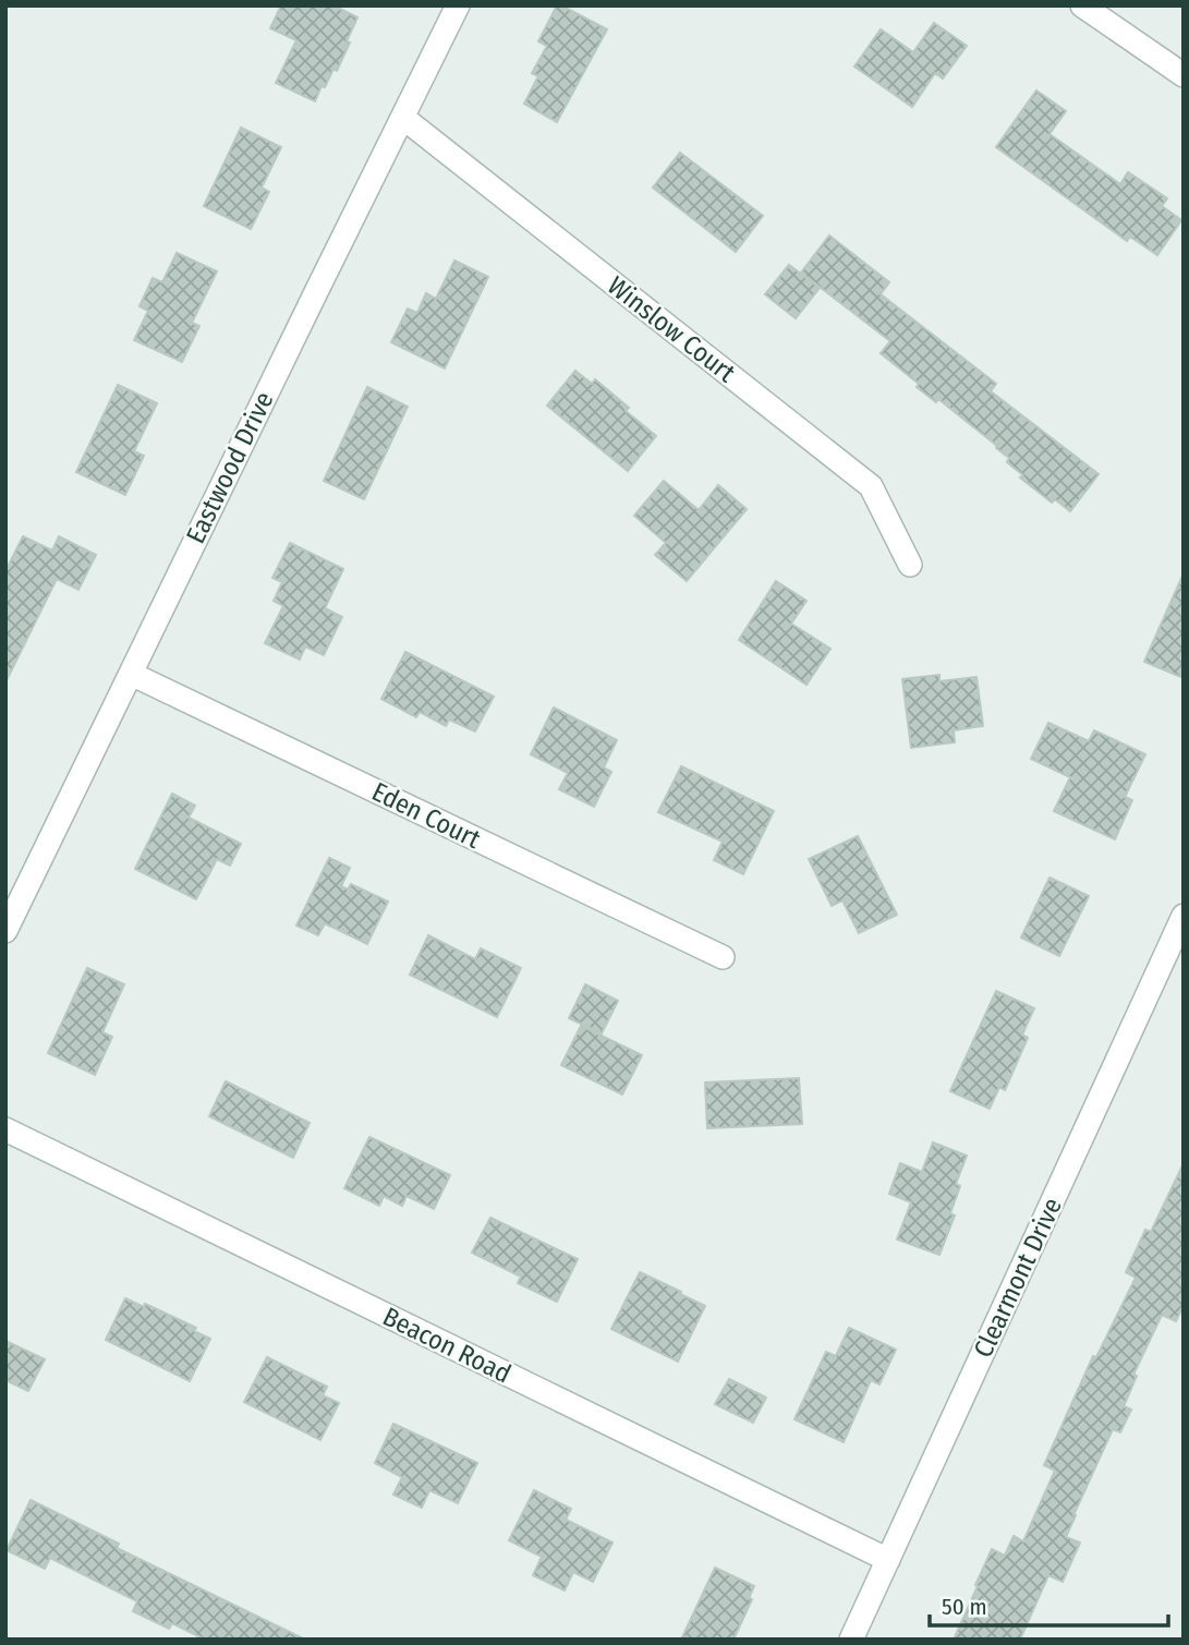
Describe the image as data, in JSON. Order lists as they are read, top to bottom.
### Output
{
  "streets": {
    "street": [
      "Winslow Court",
      "Eastwood Drive",
      "Eden Court",
      "Clearmont Drive",
      "Beacon Road"
    ]
  },
  "crossings": [
    ["Winslow Court", "Eastwood Drive"],
    ["Eastwood Drive", "Eden Court"],
    ["Clearmont Drive", "Beacon Road"]
  ],
  "scale_bar": "50 m"
}
